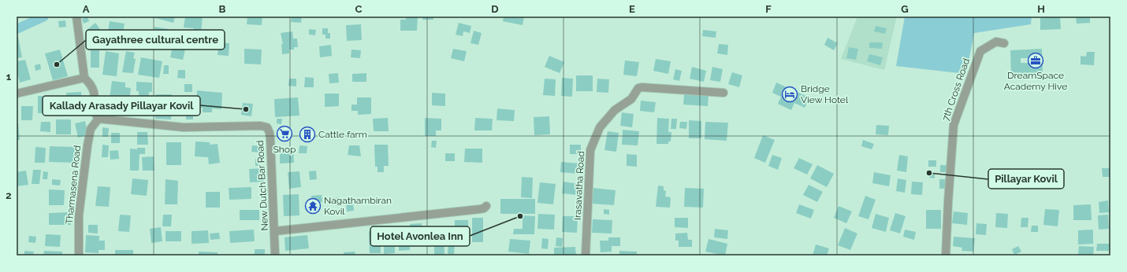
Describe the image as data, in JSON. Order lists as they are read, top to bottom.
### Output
{
  "streets": {
    "street": [
      "7th Cross Road",
      "Tharmasena Road",
      "New Dutch Bar Road",
      "Irasavatha Road"
    ]
  },
  "crossings": [
    ["Tharmasena Road", "New Dutch Bar Road"]
  ],
  "places": {
    "office": ["DreamSpace Academy Hive"],
    "other": [
      "Gayathree cultural centre",
      "Kallady Arasady Pillayar Kovil",
      "Pillayar Kovil",
      "Hotel Avonlea Inn"
    ],
    "hotel": ["Bridge View Hotel"],
    "supermarket": ["Shop"],
    "building": ["Cattle farm"],
    "temple": ["Nagathambiran Kovil"]
  },
  "grid": {
    "columns": [
      "A",
      "B",
      "C",
      "D",
      "E",
      "F",
      "G",
      "H"
    ],
    "rows": ["1", "2"]
  }
}
